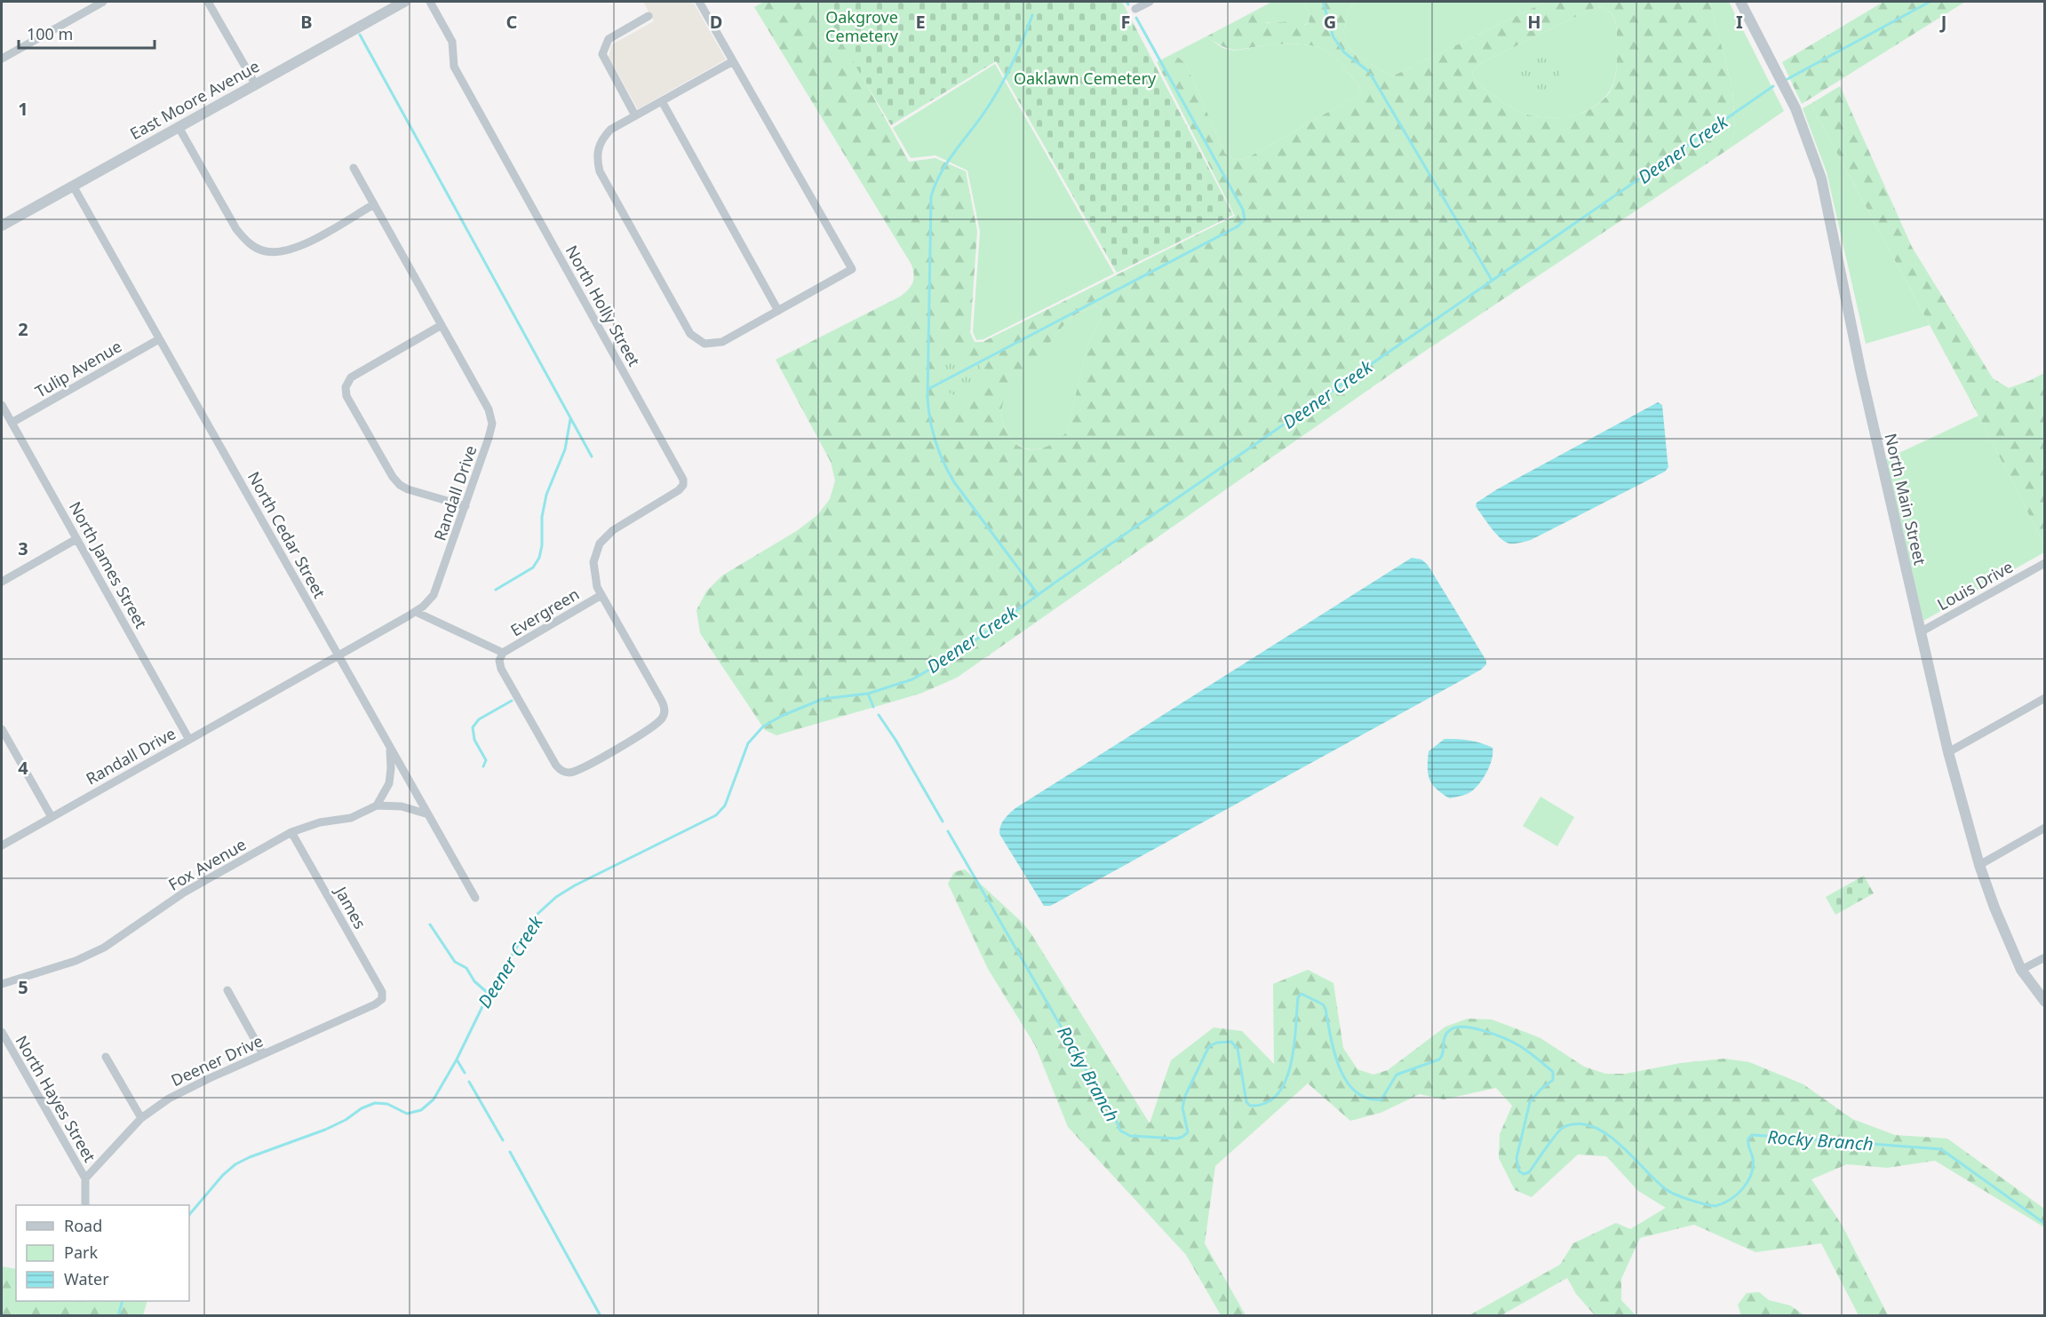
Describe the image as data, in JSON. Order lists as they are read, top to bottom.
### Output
{
  "streets": {
    "street": [
      "East Moore Avenue",
      "North Holly Street",
      "Tulip Avenue",
      "Randall Drive",
      "North Main Street",
      "North Cedar Street",
      "North James Street",
      "Louis Drive",
      "Evergreen",
      "Fox Avenue",
      "James",
      "Deener Drive",
      "North Hayes Street"
    ]
  },
  "crossings": [
    ["East Moore Avenue", "North Cedar Street"],
    ["North Holly Street", "Evergreen"],
    ["Tulip Avenue", "North Cedar Street"],
    ["Tulip Avenue", "North James Street"],
    ["Randall Drive", "North Cedar Street"],
    ["Randall Drive", "North James Street"],
    ["North Main Street", "Louis Drive"],
    ["Fox Avenue", "James"],
    ["James", "Deener Drive"],
    ["Deener Drive", "North Hayes Street"]
  ],
  "water": ["Deener Creek", "Rocky Branch"],
  "parks": ["Oakgrove Cemetery", "Oaklawn Cemetery"],
  "legend": ["Road", "Park", "Water"],
  "scale_bar": "100 m",
  "grid": {
    "columns": [
      "B",
      "C",
      "D",
      "E",
      "F",
      "G",
      "H",
      "I",
      "J"
    ],
    "rows": [
      "1",
      "2",
      "3",
      "4",
      "5"
    ]
  }
}
